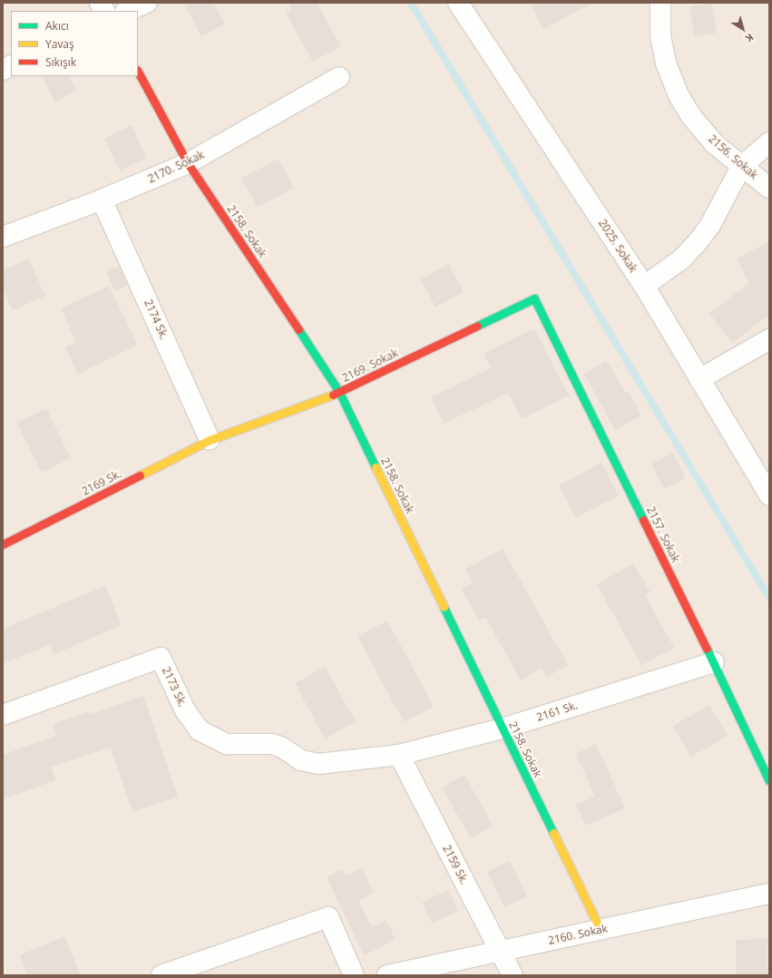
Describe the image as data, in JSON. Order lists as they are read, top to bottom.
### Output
{
  "streets": {
    "street": [
      "2156. Sokak",
      "2170. Sokak",
      "2158. Sokak",
      "2025. Sokak",
      "2174 Sk.",
      "2169. Sokak",
      "2169 Sk.",
      "2157. Sokak",
      "2173 Sk.",
      "2161 Sk.",
      "2159 Sk.",
      "2160. Sokak"
    ]
  },
  "crossings": [
    ["2170. Sokak", "2158. Sokak"],
    ["2170. Sokak", "2174 Sk."],
    ["2158. Sokak", "2169. Sokak"],
    ["2158. Sokak", "2161 Sk."],
    ["2158. Sokak", "2160. Sokak"],
    ["2174 Sk.", "2169. Sokak"],
    ["2174 Sk.", "2169 Sk."],
    ["2169. Sokak", "2169 Sk."],
    ["2169. Sokak", "2157. Sokak"],
    ["2157. Sokak", "2161 Sk."],
    ["2173 Sk.", "2161 Sk."],
    ["2161 Sk.", "2159 Sk."],
    ["2159 Sk.", "2160. Sokak"]
  ],
  "legend": ["Akıcı", "Yavaş", "Sıkışık"],
  "north": "bottom right"
}
